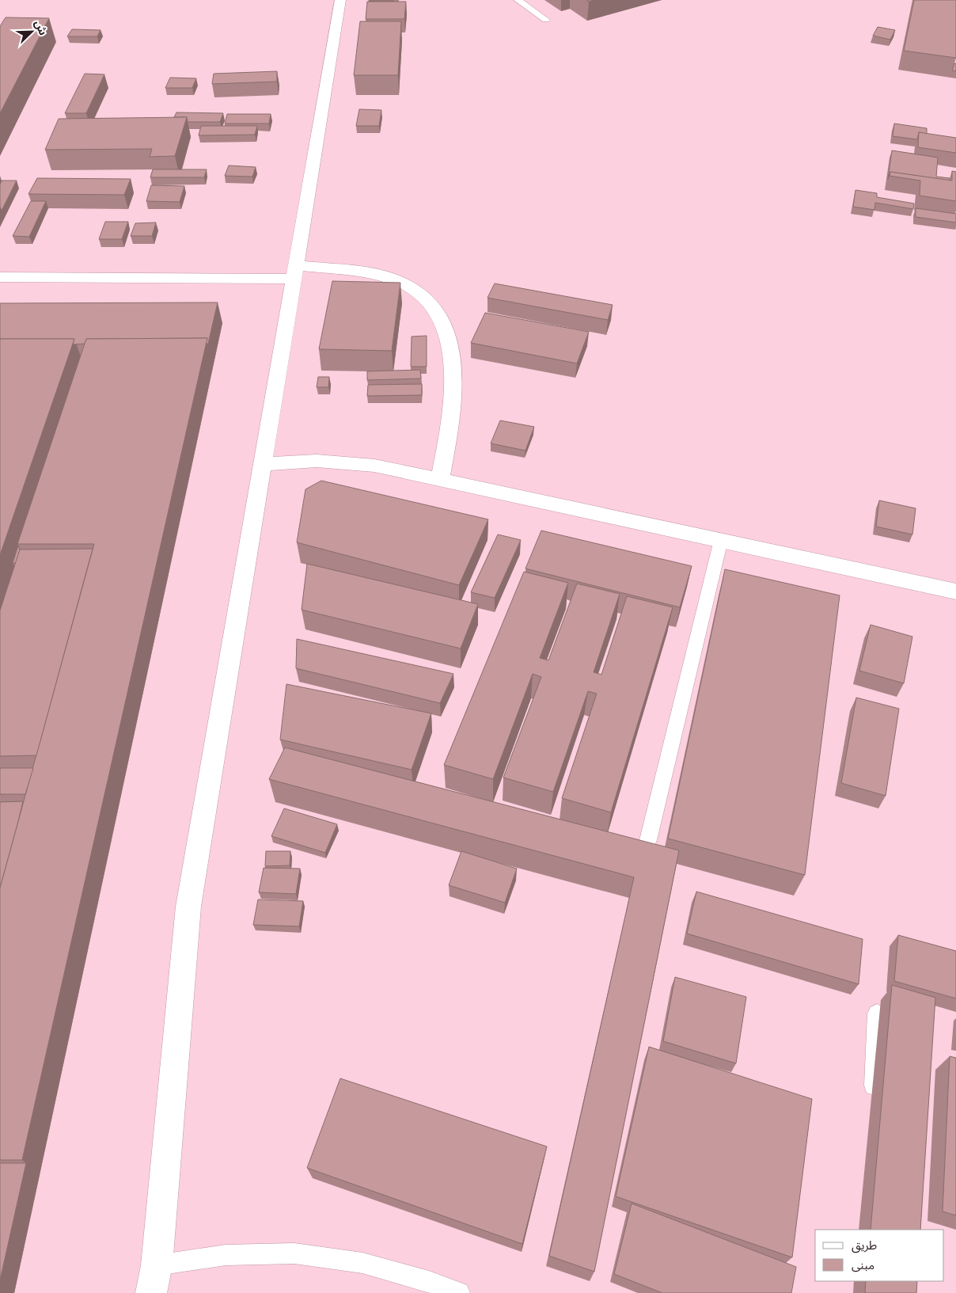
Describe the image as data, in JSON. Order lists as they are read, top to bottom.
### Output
{
  "legend": ["طريق", "مبنى"],
  "north": "top right"
}
